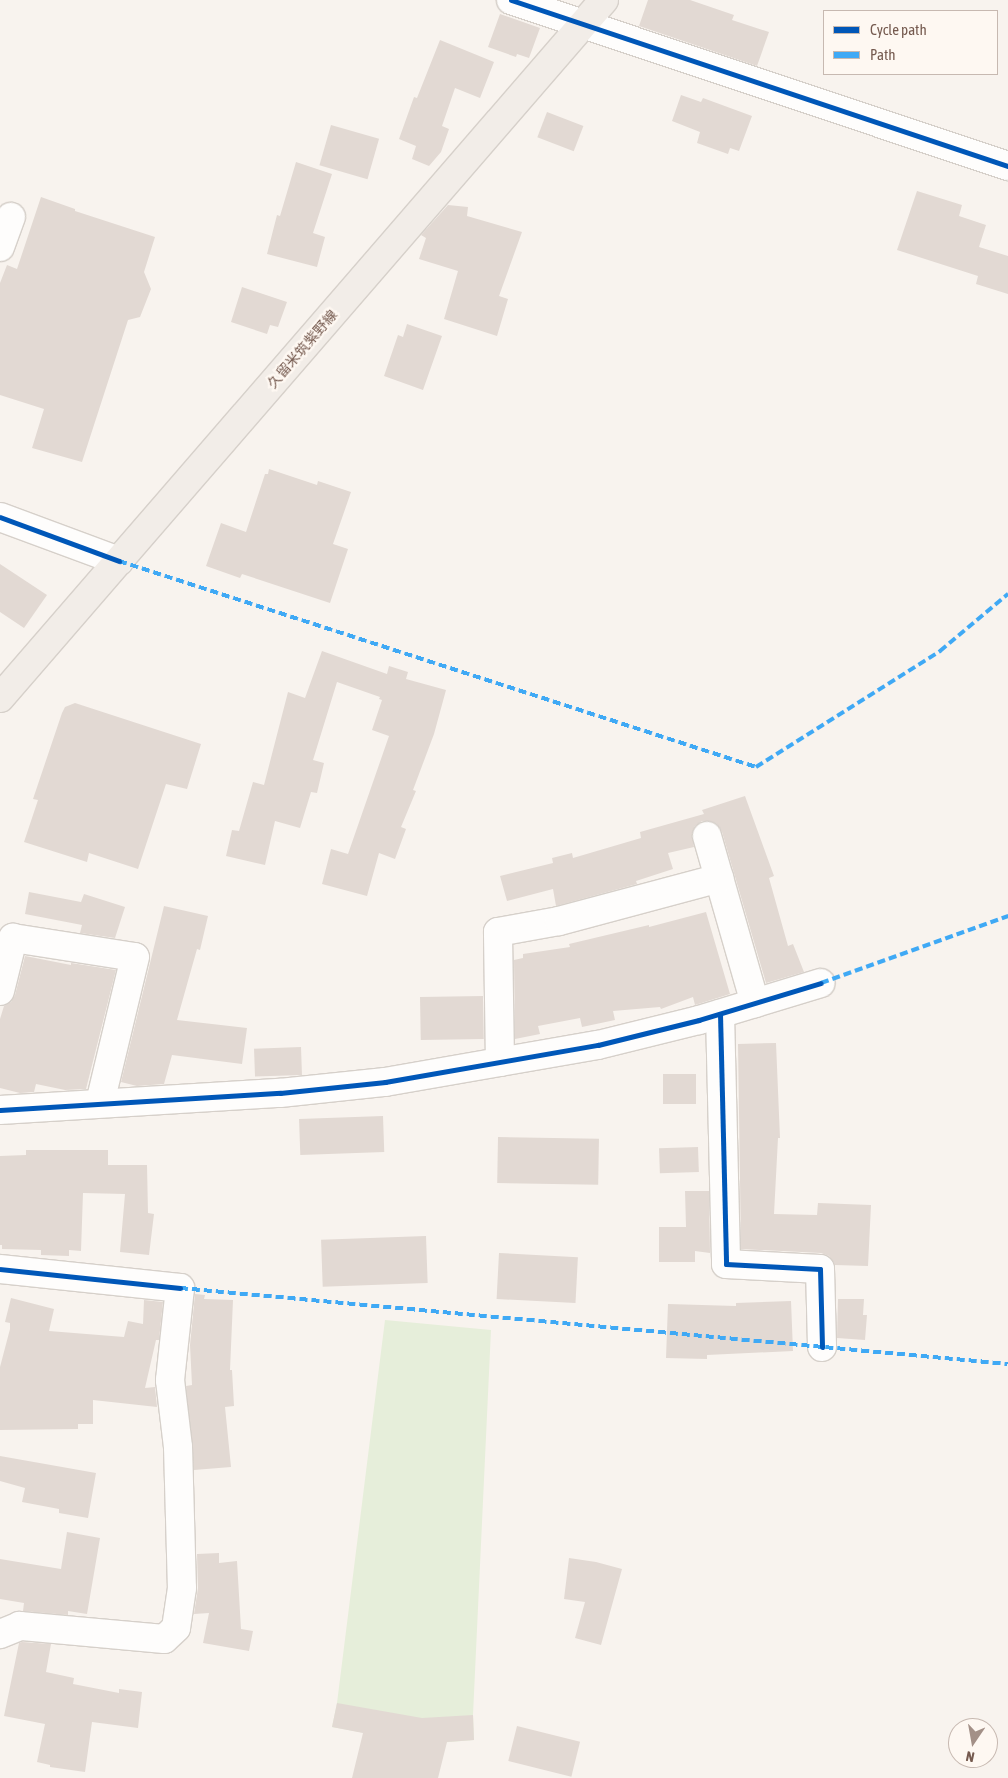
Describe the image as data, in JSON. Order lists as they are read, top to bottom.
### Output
{
  "streets": {
    "main road": ["久留米筑紫野線"]
  },
  "legend": ["Cycle path", "Path"],
  "north": "bottom"
}
